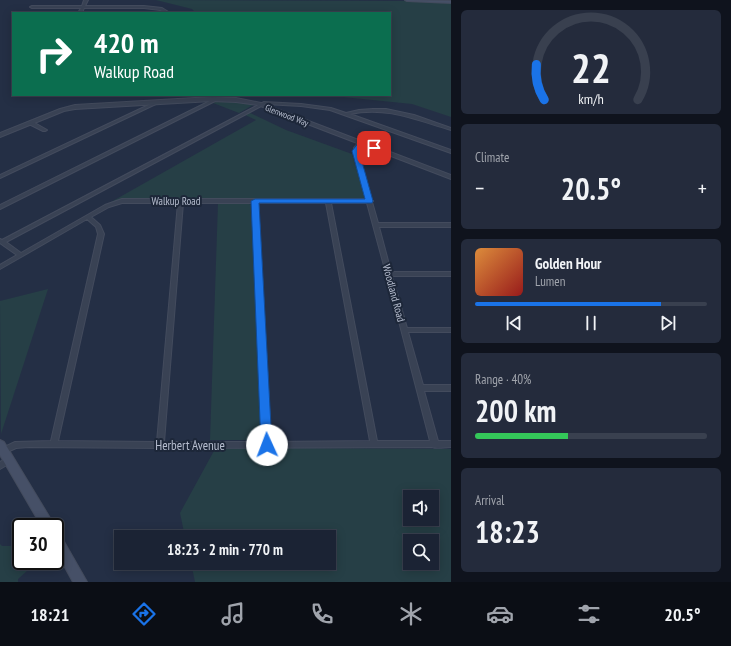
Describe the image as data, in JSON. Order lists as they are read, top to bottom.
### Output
{
  "streets": {
    "street": [
      "Glenwood Way",
      "Walkup Road",
      "Woodland Road",
      "Herbert Avenue"
    ]
  },
  "crossings": [
    ["Glenwood Way", "Woodland Road"],
    ["Walkup Road", "Woodland Road"],
    ["Woodland Road", "Herbert Avenue"]
  ],
  "page": {
    "turn": ["420 m", "Walkup Road"],
    "tile": [
      "Climate",
      ["Range · 40%", "200 km"],
      ["Arrival", "18:23"]
    ],
    "heat": ["−", "20.5°", "+"],
    "song": ["Golden Hour", "Lumen"],
    "limit": "30",
    "trip": "18:23 · 2 min · 770 m",
    "tabs": ["18:21", "20.5°"],
    "gauge": ["22", "km/h"]
  }
}
